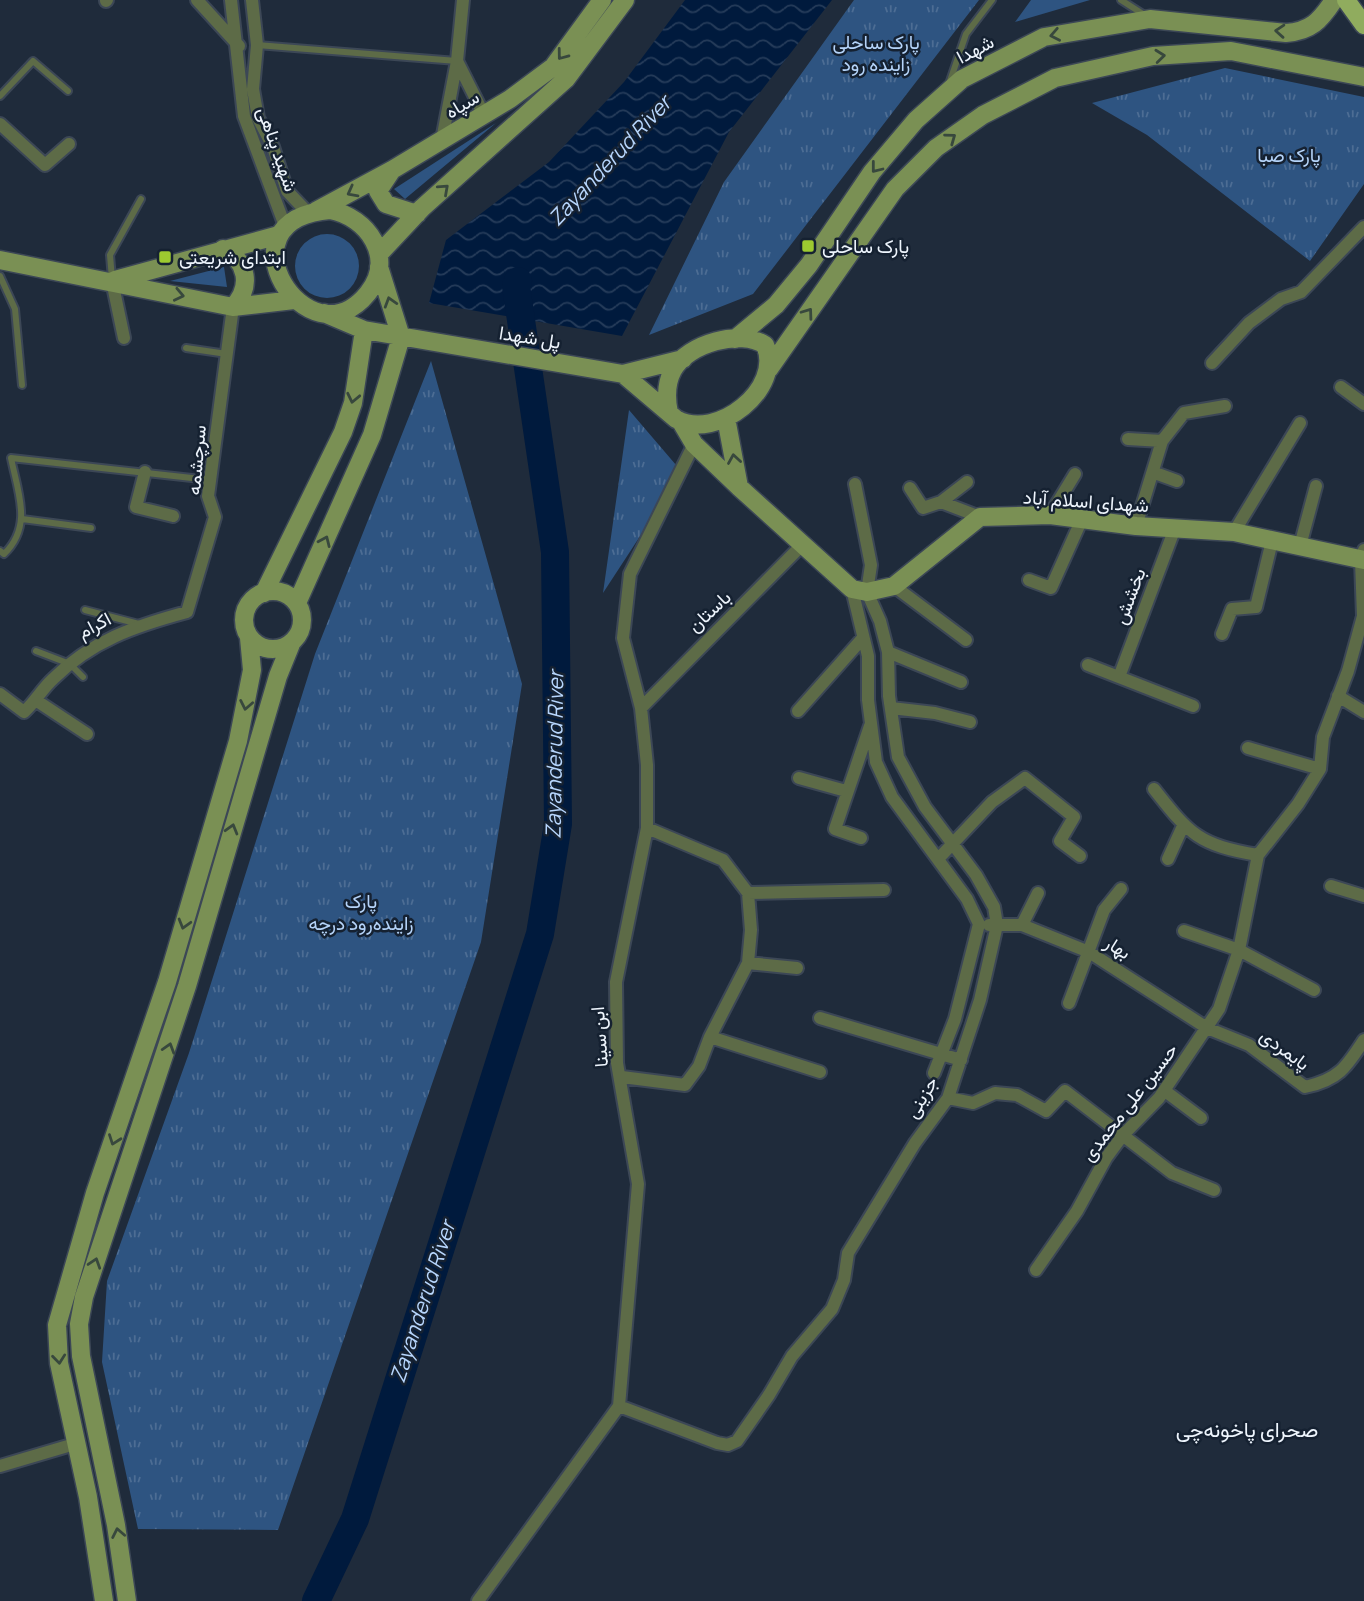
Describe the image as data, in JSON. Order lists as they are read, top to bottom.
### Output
{
  "streets": {
    "main road": [
      "شهدا",
      "سپاه",
      "پل شهدا",
      "شهدای اسلام آباد"
    ],
    "street": [
      "شهید پناهی",
      "سرچشمه",
      "بخشش",
      "باستان",
      "اکرام",
      "بهار",
      "ابن سینا",
      "پایمردی",
      "جزینی",
      "حسین علی محمدی"
    ]
  },
  "crossings": [
    ["سپاه", "شهید پناهی"],
    ["سپاه", "پل شهدا"],
    ["شهید پناهی", "پل شهدا"],
    ["سرچشمه", "اکرام"],
    ["شهدای اسلام آباد", "بخشش"],
    ["شهدای اسلام آباد", "حسین علی محمدی"],
    ["باستان", "ابن سینا"],
    ["بهار", "پایمردی"],
    ["بهار", "جزینی"],
    ["بهار", "حسین علی محمدی"],
    ["ابن سینا", "جزینی"],
    ["پایمردی", "حسین علی محمدی"]
  ],
  "districts": ["صحرای پاخونه‌چی"],
  "water": ["Zayanderud River"],
  "parks": ["پارک ساحلی زاینده رود", "پارک صبا", "پارک زاینده‌رود درچه"],
  "places": {
    "transit": ["پارک ساحلی", "ابتدای شریعتی"]
  }
}
